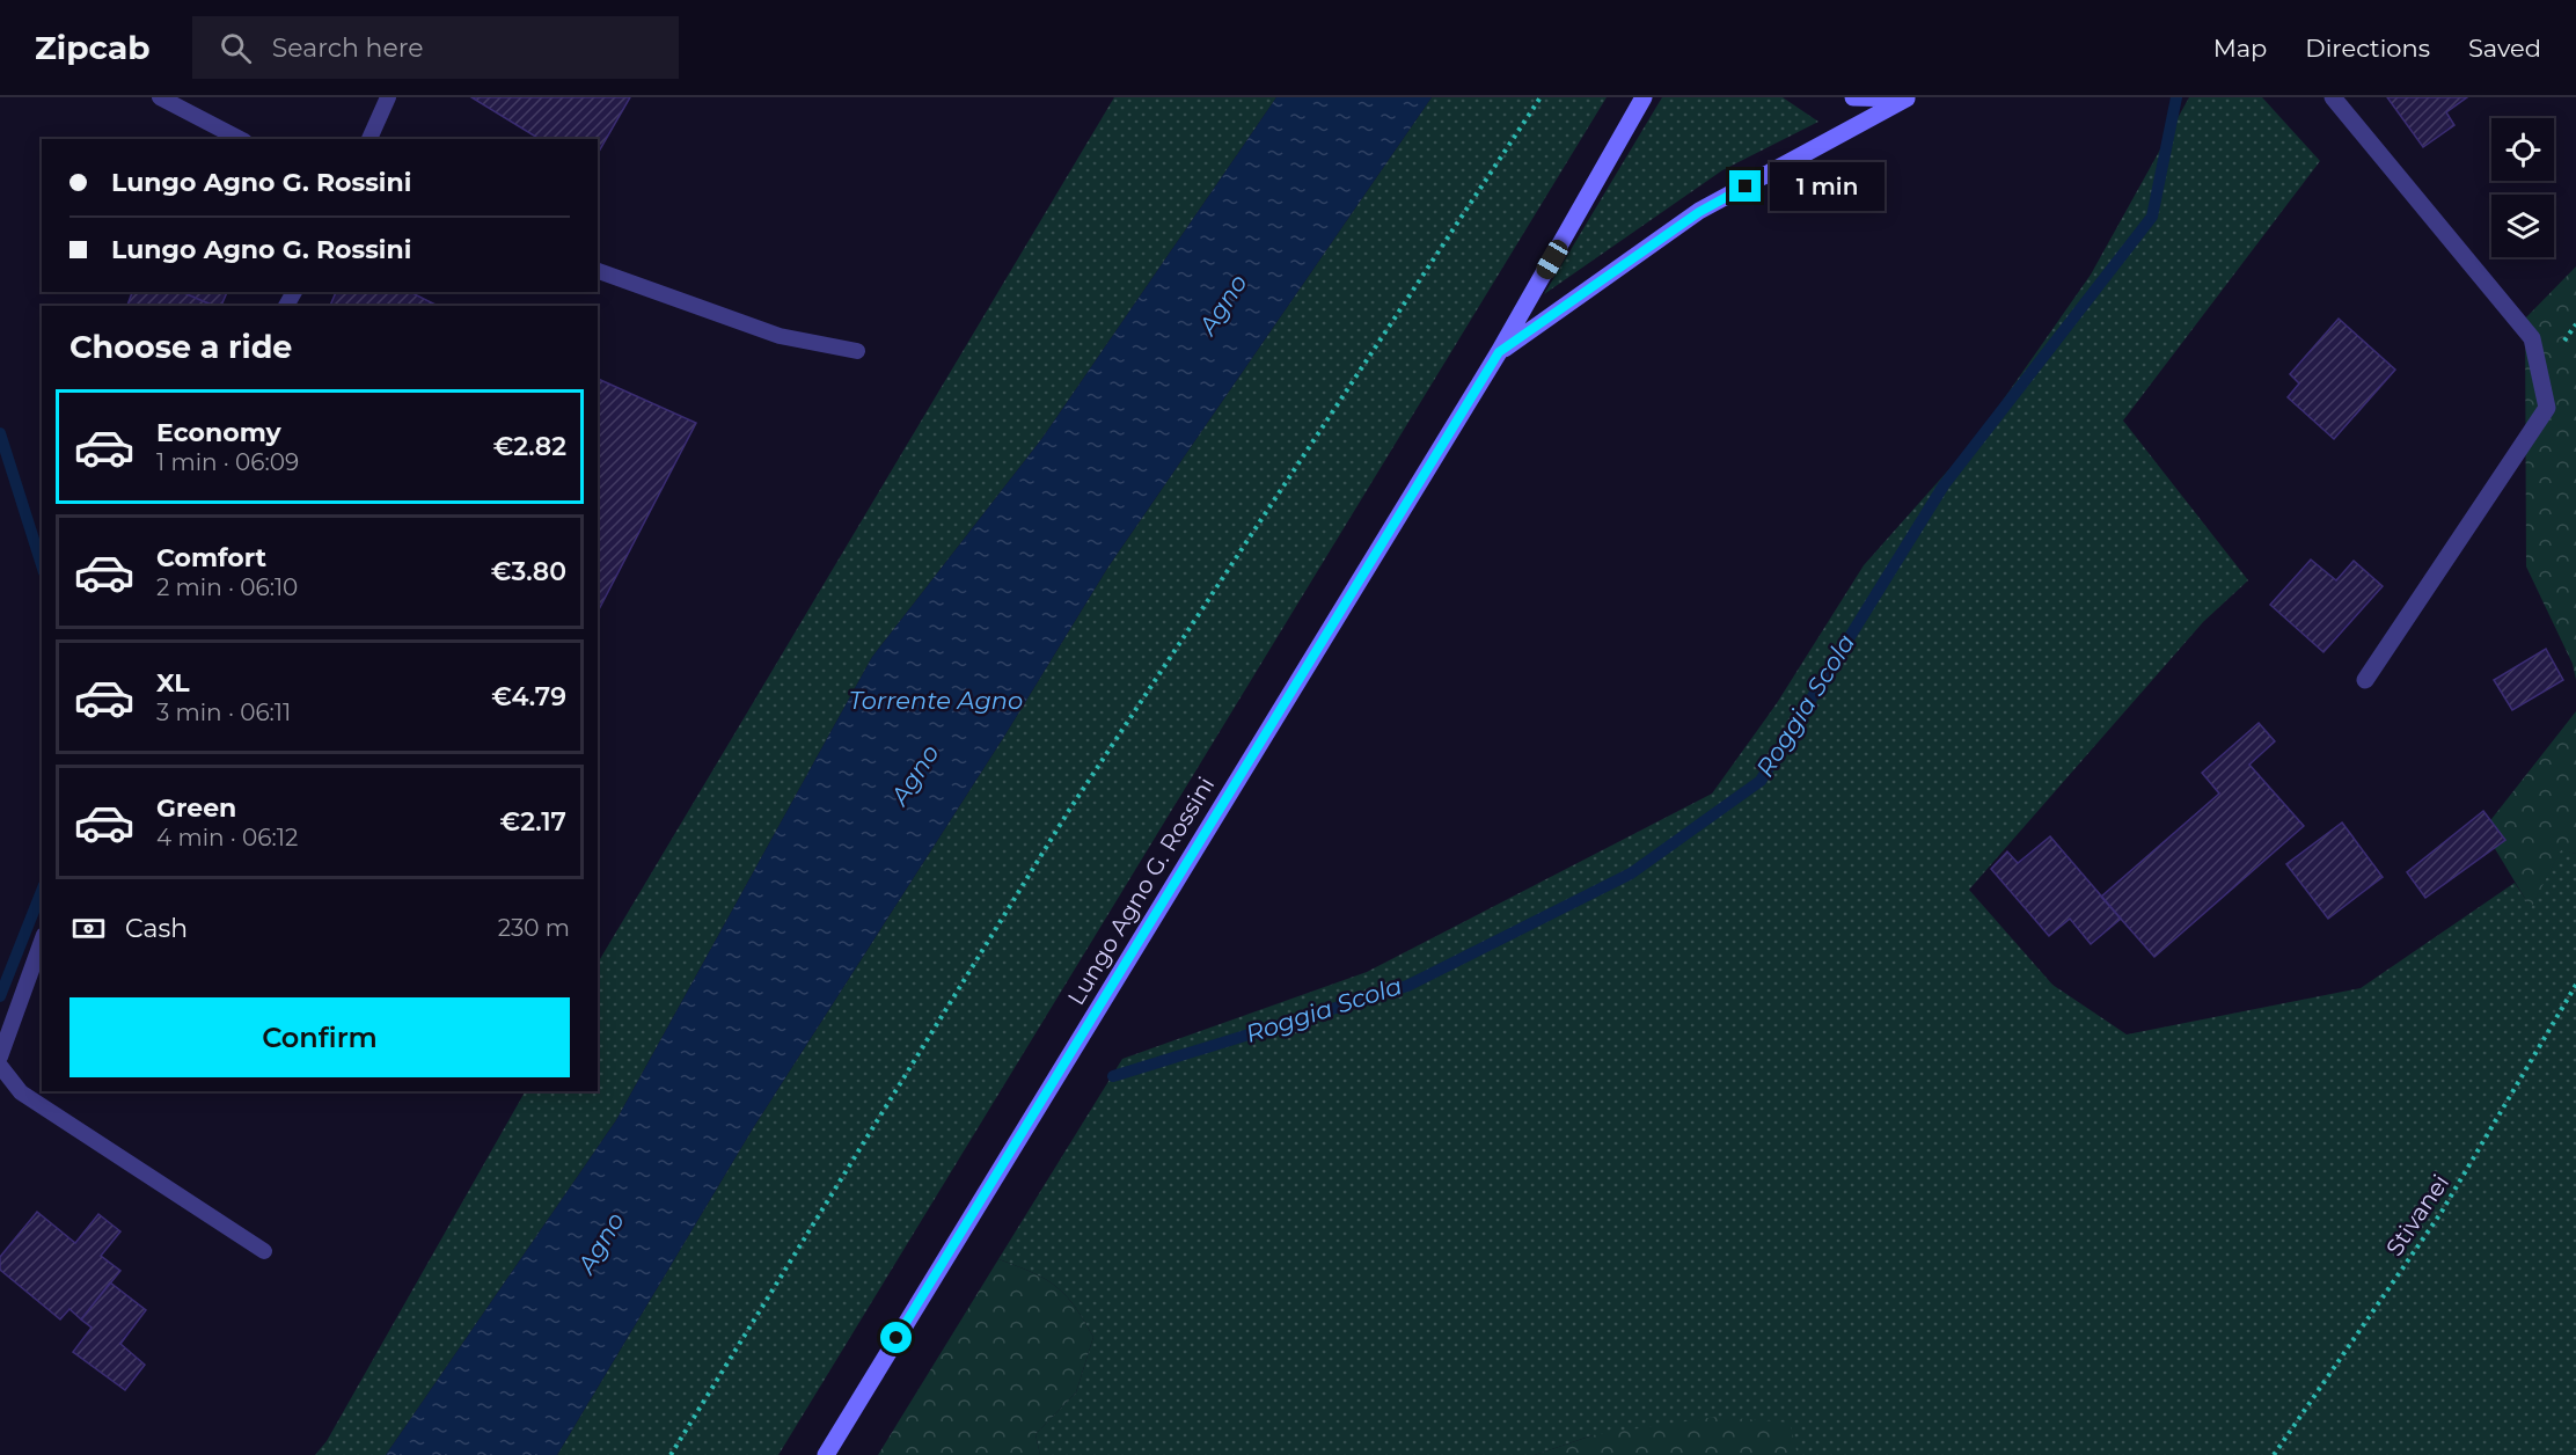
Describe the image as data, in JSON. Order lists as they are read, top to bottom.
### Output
{
  "streets": {
    "main road": ["Lungo Agno G. Rossini"],
    "path": ["Stivanei"]
  },
  "water": ["Agno", "Torrente Agno", "Roggia Scola"],
  "page": {
    "header": "Zipcab",
    "search": "Search here",
    "nav": ["Map", "Directions", "Saved"],
    "banner": ["Lungo Agno G. Rossini", "Lungo Agno G. Rossini"],
    "bubble": "1 min",
    "heading": "Choose a ride",
    "list": [
      {
        "name": "Economy",
        "note": "1 min · 06:09",
        "value": "€2.82"
      },
      {
        "name": "Comfort",
        "note": "2 min · 06:10",
        "value": "€3.80"
      },
      {
        "name": "XL",
        "note": "3 min · 06:11",
        "value": "€4.79"
      },
      {
        "name": "Green",
        "note": "4 min · 06:12",
        "value": "€2.17"
      }
    ],
    "pay": ["Cash", "230 m"],
    "buttons": "Confirm"
  }
}
